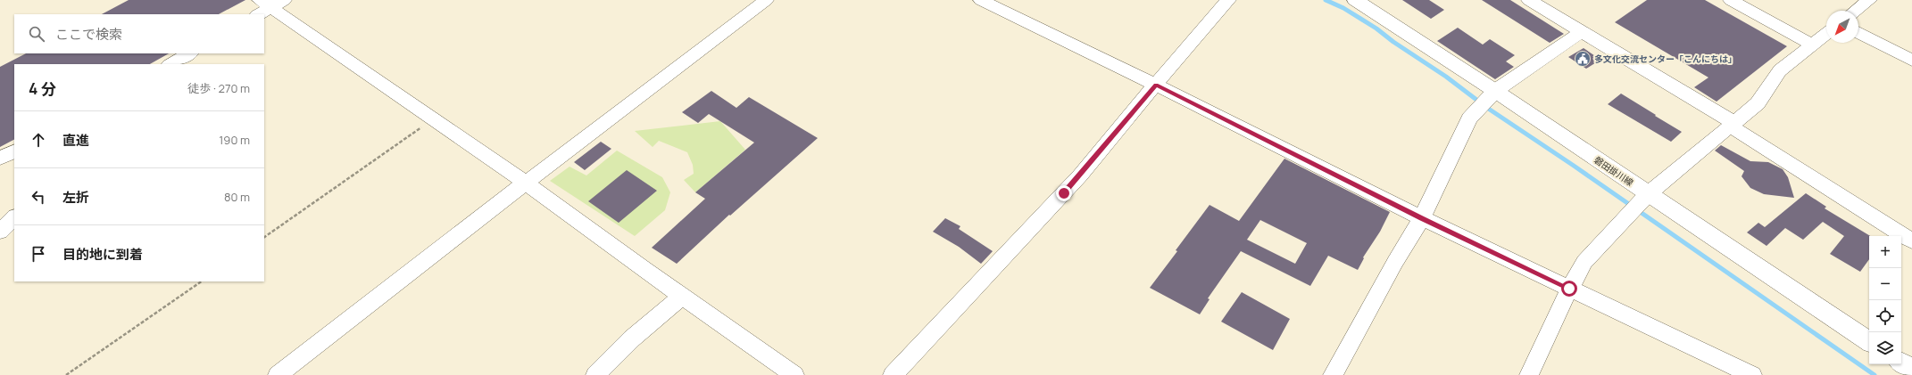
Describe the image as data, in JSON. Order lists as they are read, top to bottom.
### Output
{
  "streets": {
    "main road": ["磐田掛川線"]
  },
  "places": {
    "public building": ["多文化交流センター「こんにちは」"]
  },
  "north": "bottom left",
  "page": {
    "search": "ここで検索",
    "heading": ["4 分", "徒歩 · 270 m"],
    "list": [
      ["直進", "190 m"],
      ["左折", "80 m"],
      "目的地に到着"
    ],
    "map_buttons": ["+", "−"]
  }
}
